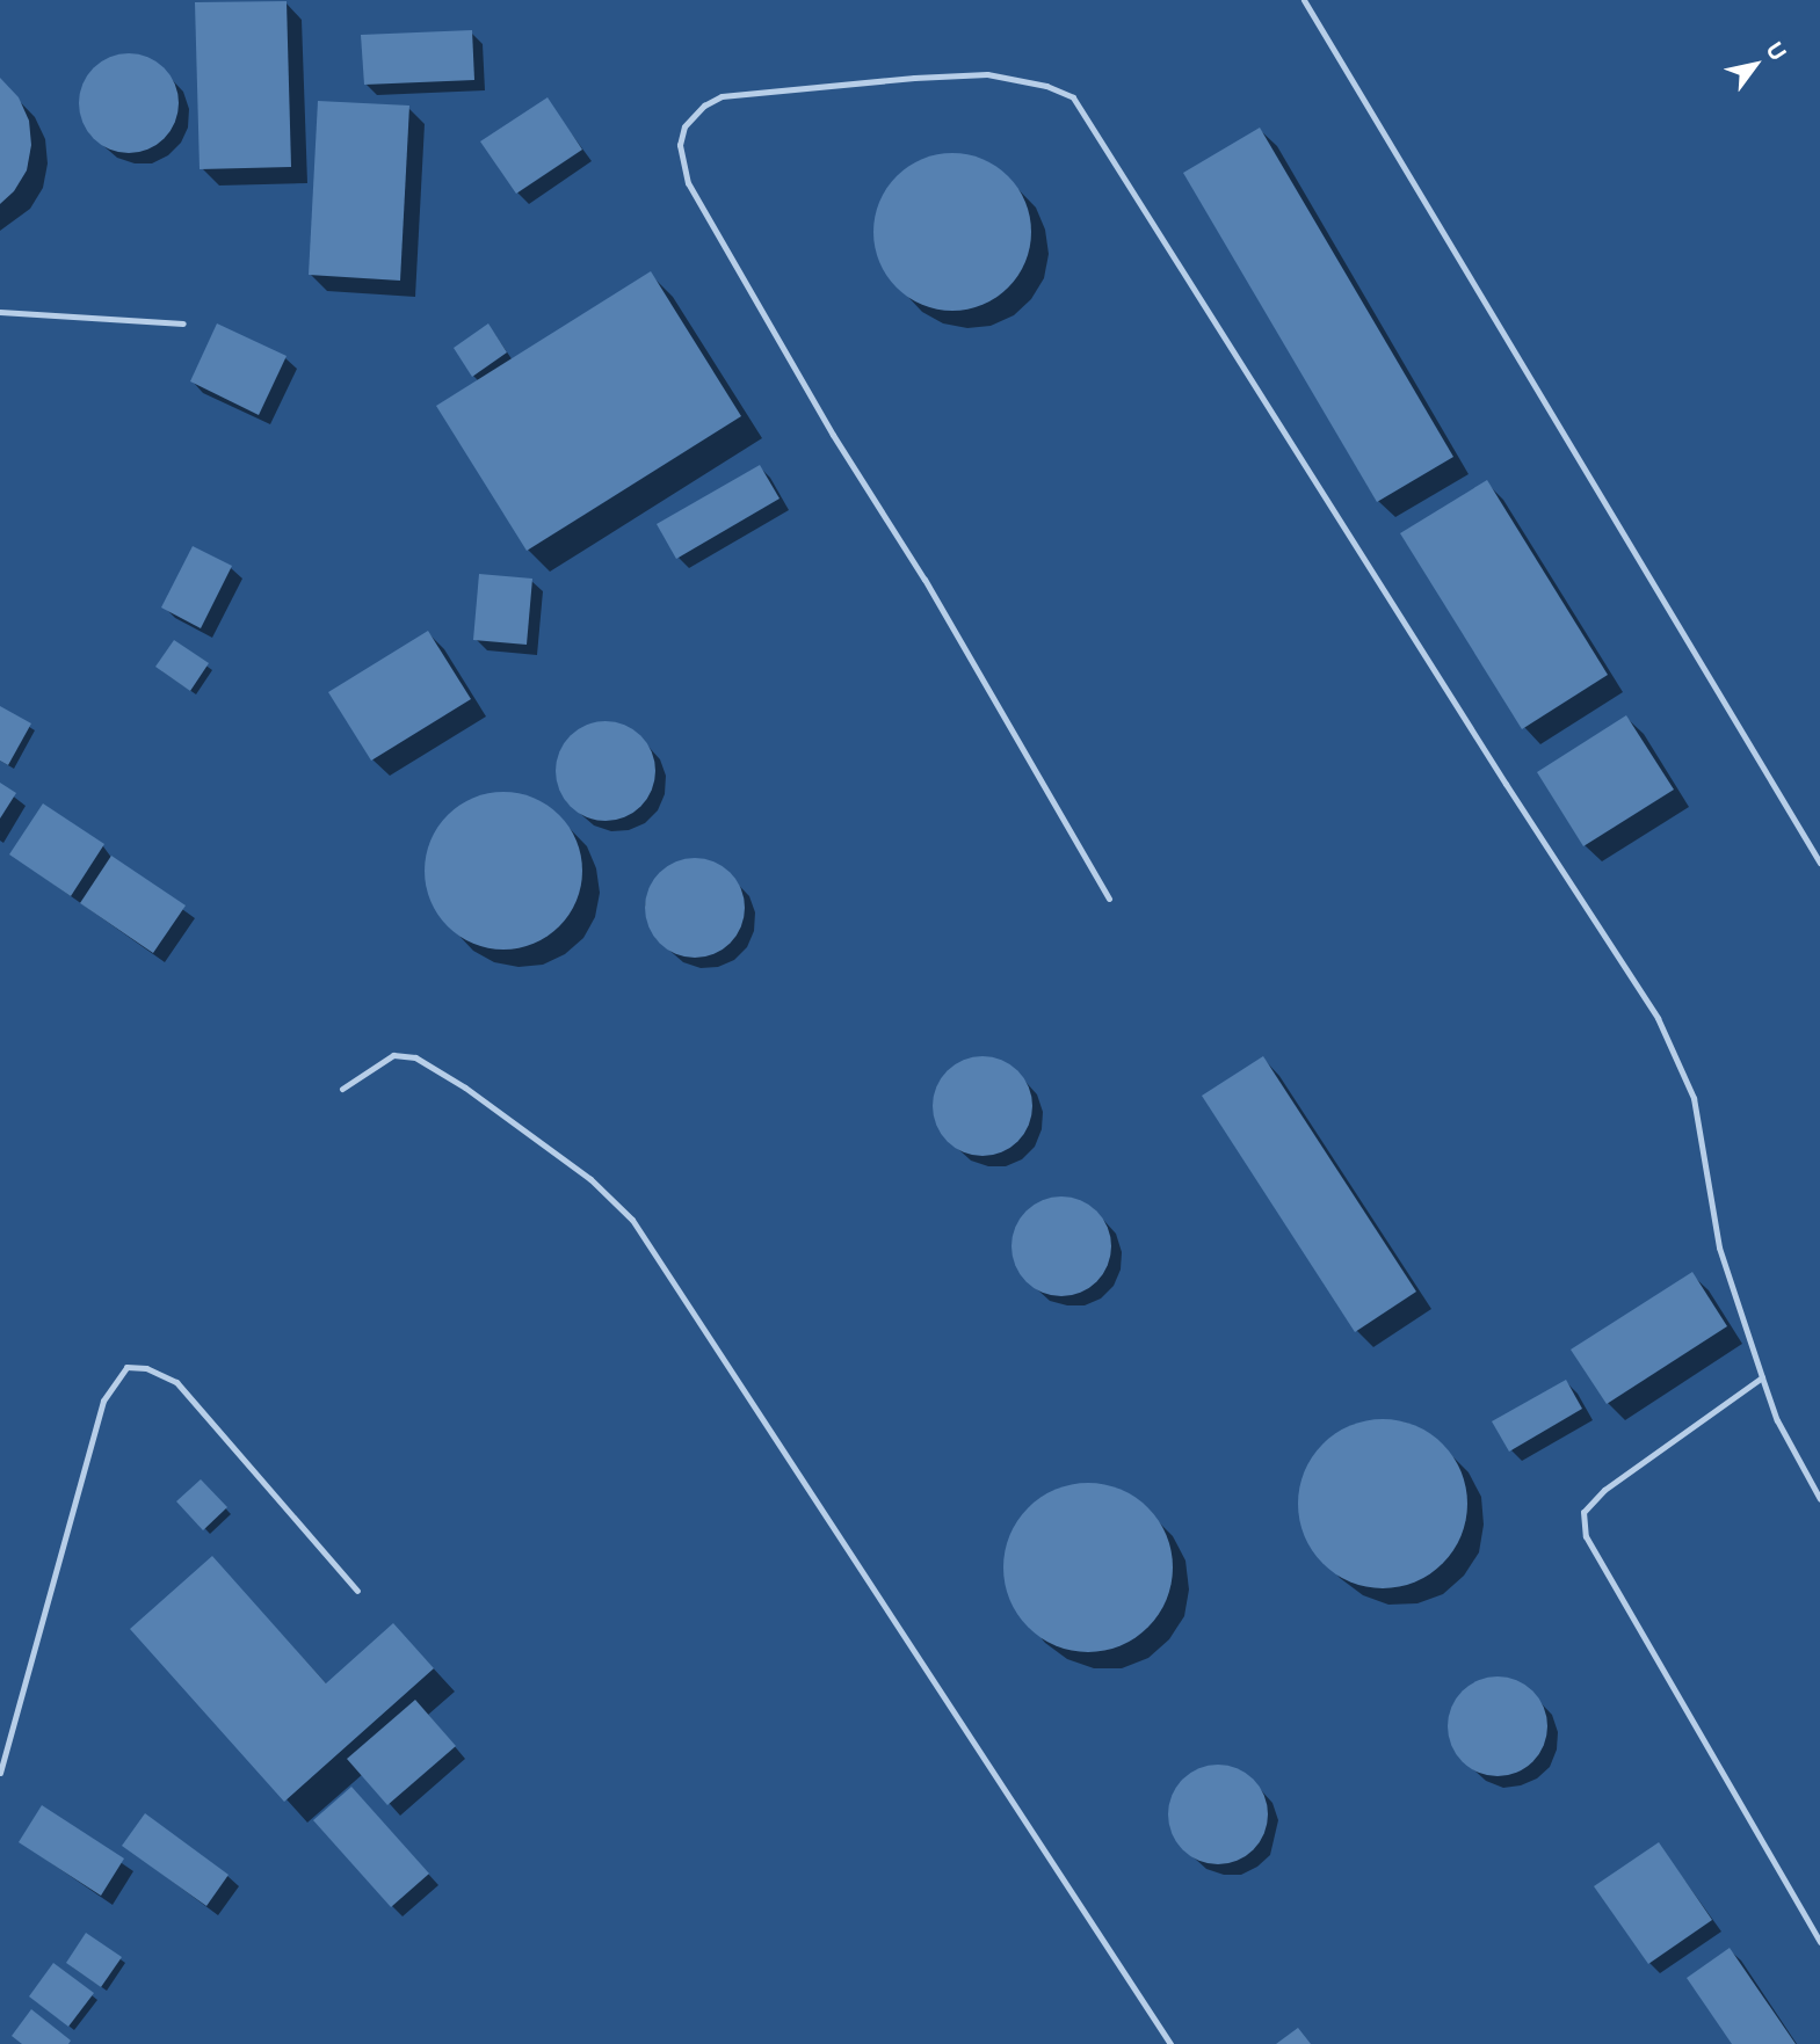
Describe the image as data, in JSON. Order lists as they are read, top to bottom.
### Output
{
  "north": "top right"
}
